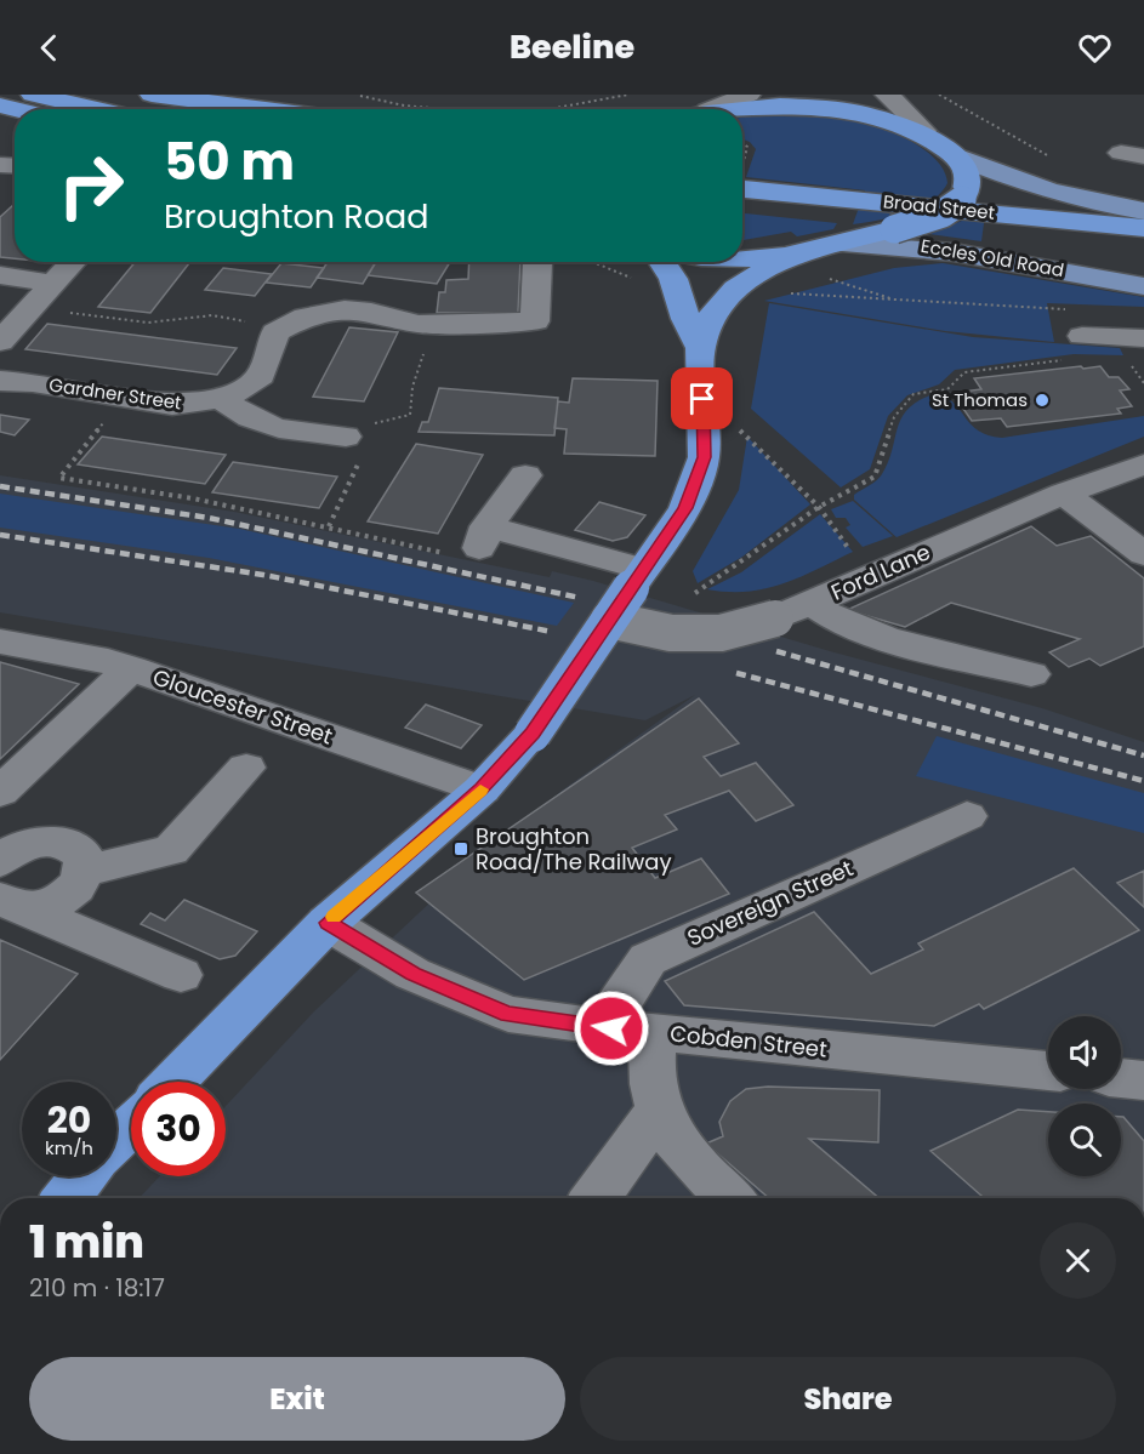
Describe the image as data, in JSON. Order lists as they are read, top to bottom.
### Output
{
  "streets": {
    "highway": ["Broad Street"],
    "main road": ["Eccles Old Road"],
    "street": [
      "Gardner Street",
      "Ford Lane",
      "Gloucester Street",
      "Sovereign Street",
      "Cobden Street"
    ]
  },
  "crossings": [
    ["Sovereign Street", "Cobden Street"]
  ],
  "places": {
    "other": ["St Thomas"],
    "transit": ["Broughton Road/The Railway"]
  },
  "page": {
    "header": "Beeline",
    "turn": ["50 m", "Broughton Road"],
    "speed": "20 km/h",
    "limit": "30",
    "heading": ["1 min", "210 m · 18:17"],
    "buttons": ["Exit", "Share"]
  }
}
